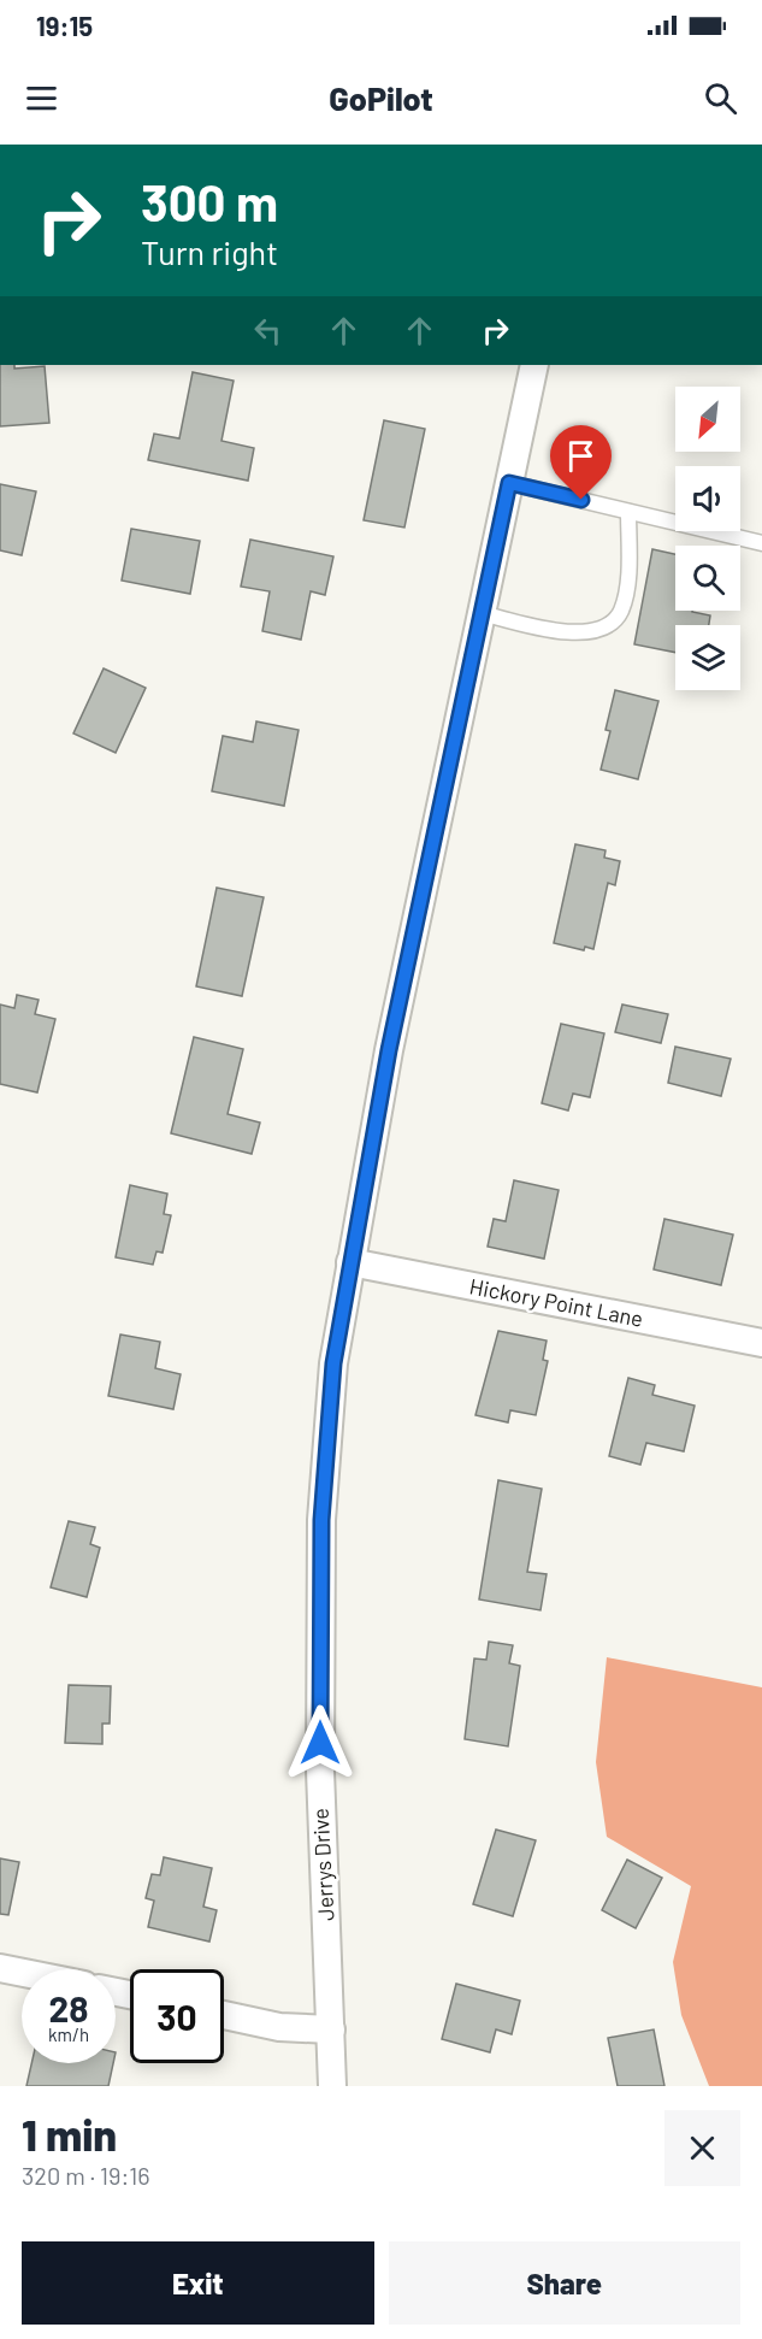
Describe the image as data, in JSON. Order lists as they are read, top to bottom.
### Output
{
  "streets": {
    "street": ["Hickory Point Lane", "Jerrys Drive"]
  },
  "crossings": [
    ["Hickory Point Lane", "Jerrys Drive"]
  ],
  "north": "bottom left",
  "page": {
    "status": "19:15",
    "header": "GoPilot",
    "turn": ["300 m", "Turn right"],
    "speed": "28 km/h",
    "limit": "30",
    "heading": ["1 min", "320 m · 19:16"],
    "buttons": ["Exit", "Share"]
  }
}
